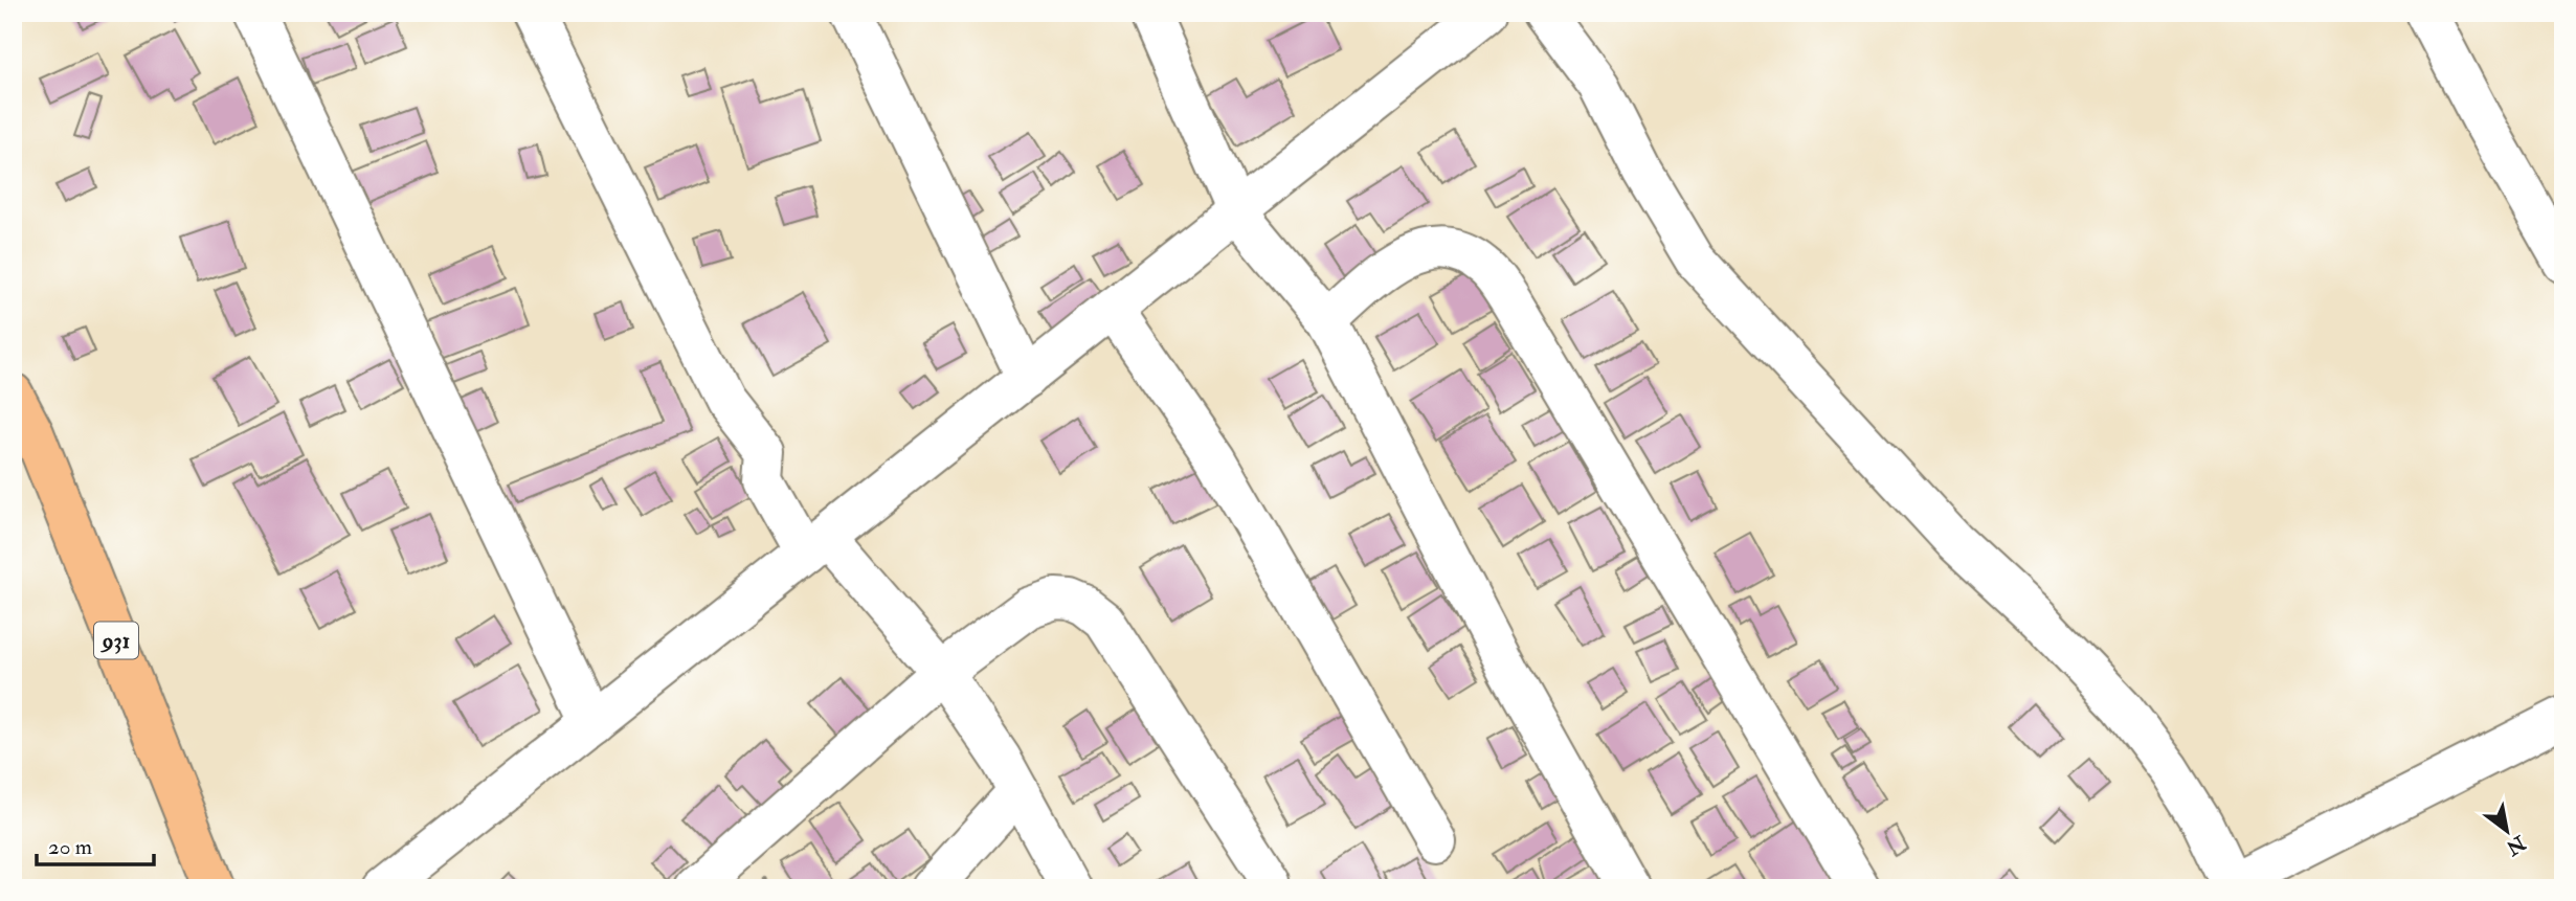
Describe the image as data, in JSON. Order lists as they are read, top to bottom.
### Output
{
  "streets": {
    "main road": ["931"]
  },
  "scale_bar": "20 m",
  "north": "bottom right"
}
